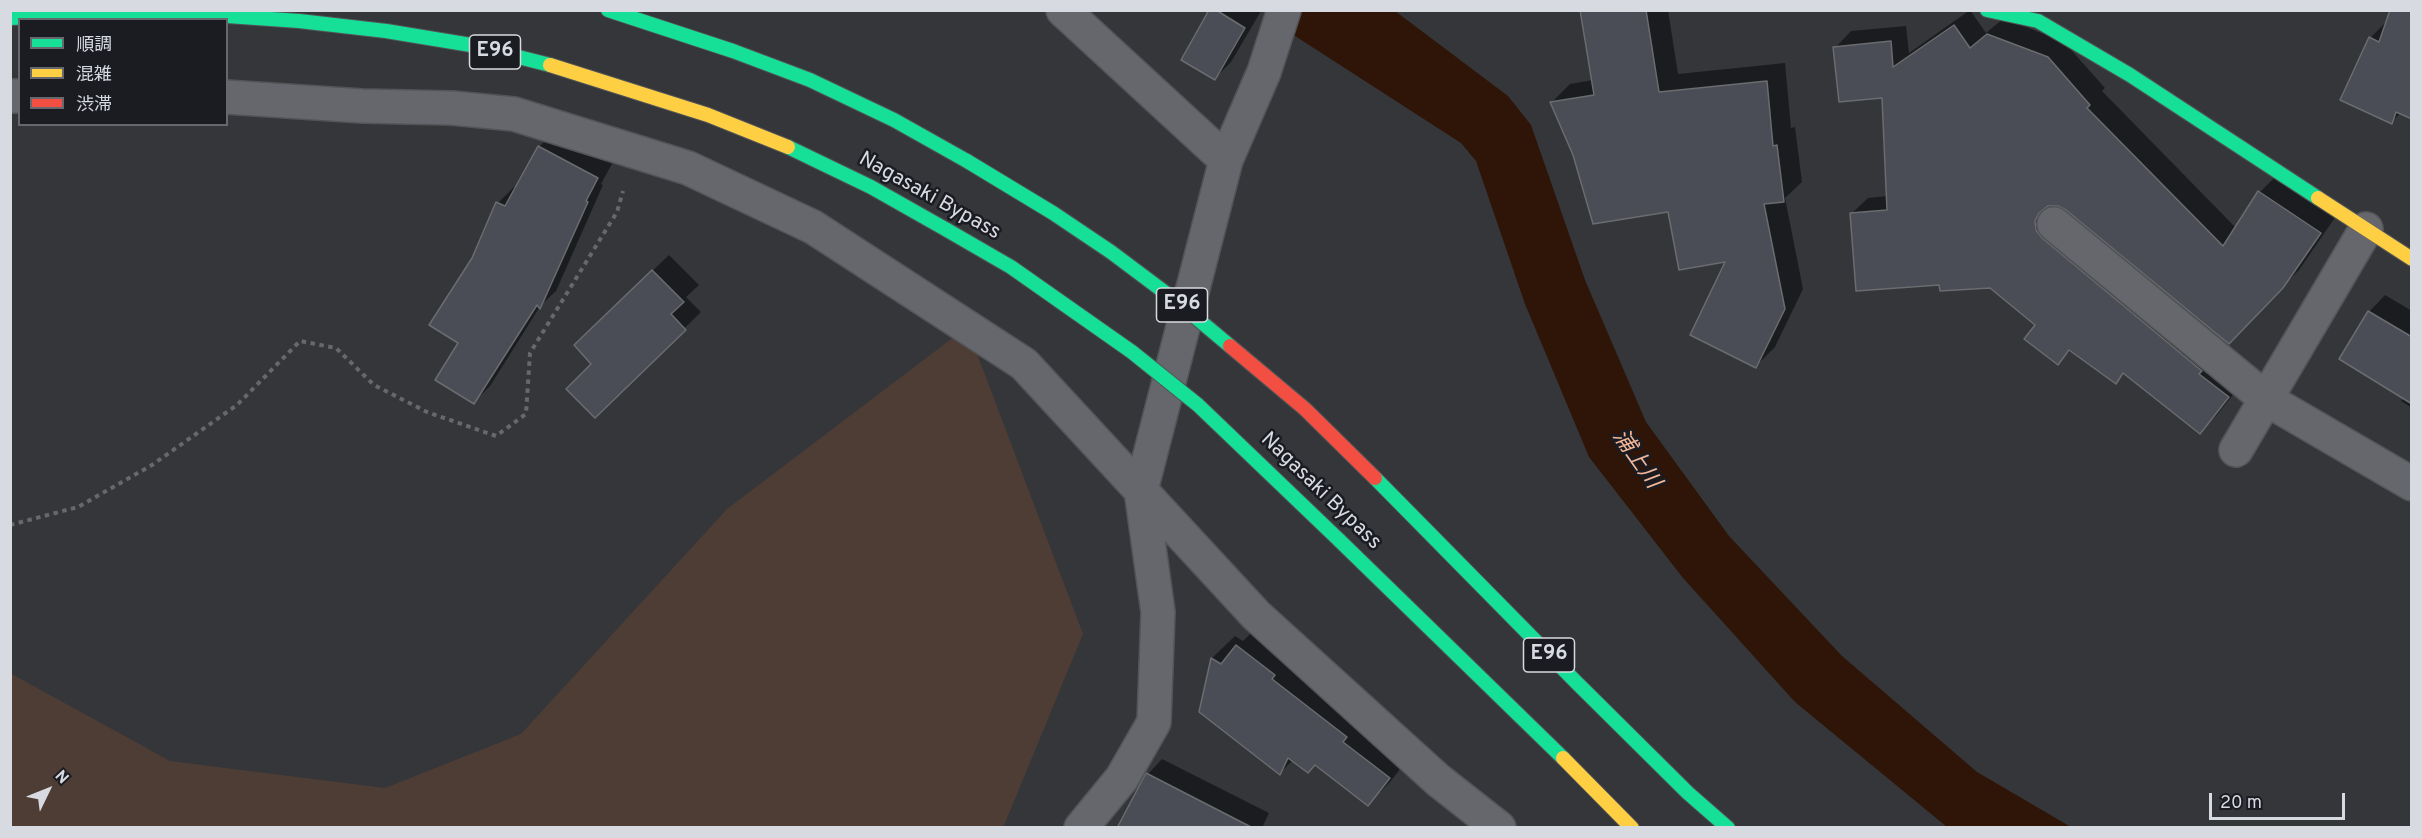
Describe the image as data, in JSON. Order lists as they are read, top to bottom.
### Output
{
  "streets": {
    "main road": ["E96", "Nagasaki Bypass"]
  },
  "water": ["浦上川"],
  "legend": ["順調", "混雑", "渋滞"],
  "scale_bar": "20 m",
  "north": "top right"
}
